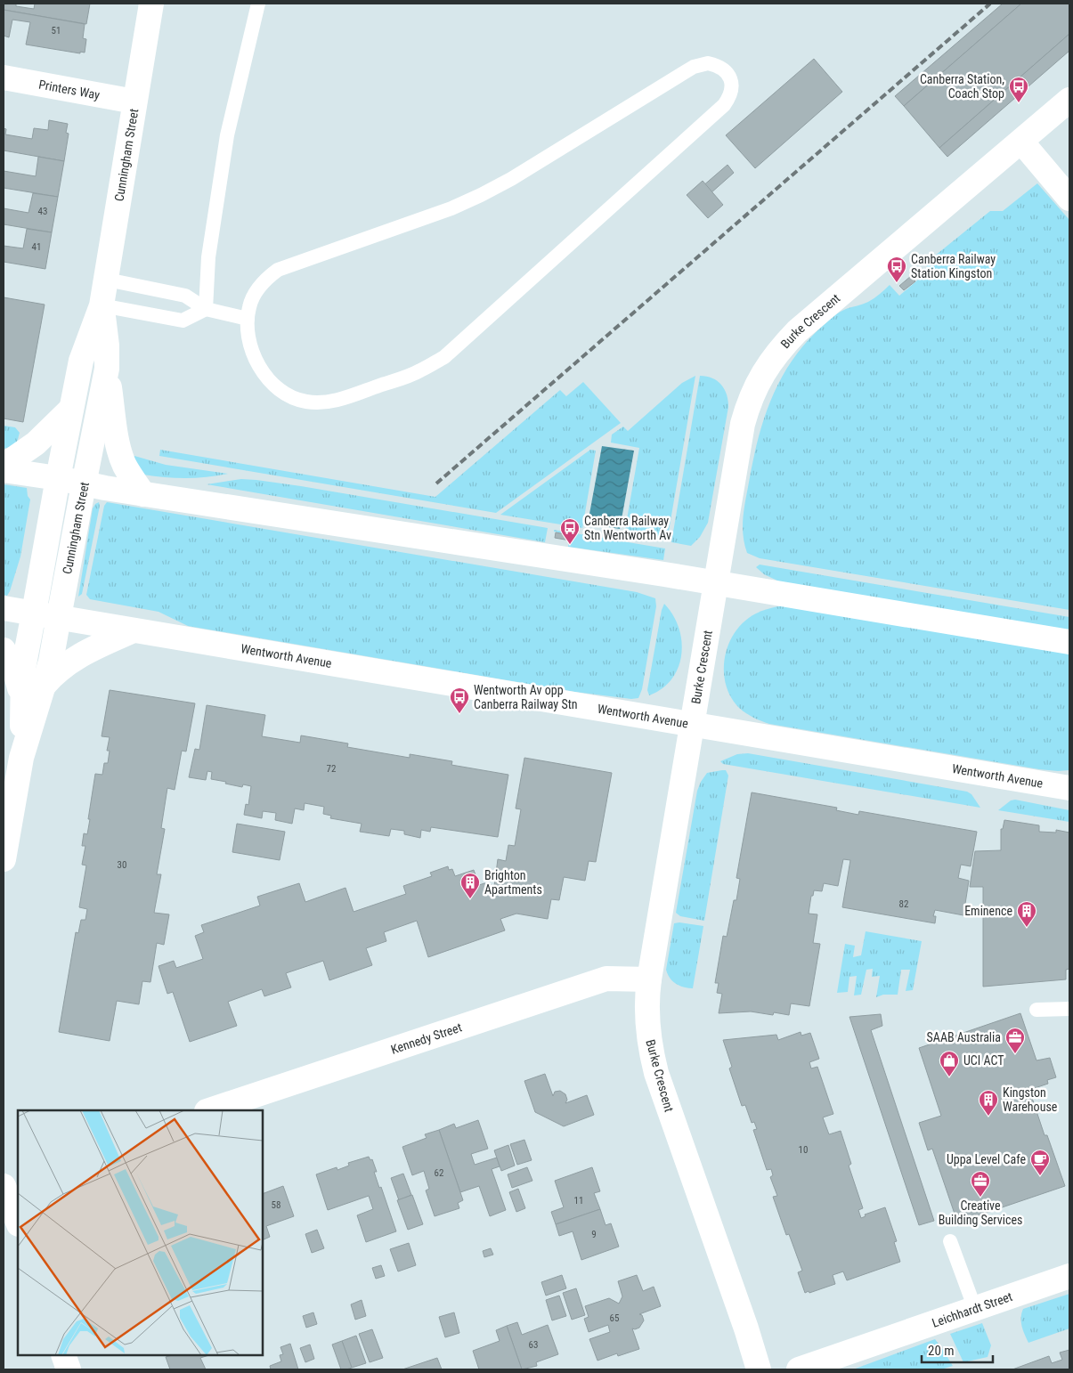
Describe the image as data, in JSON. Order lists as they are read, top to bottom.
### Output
{
  "streets": {
    "street": [
      "Printers Way",
      "Cunningham Street",
      "Burke Crescent",
      "Wentworth Avenue",
      "Kennedy Street",
      "Leichhardt Street"
    ]
  },
  "crossings": [
    ["Printers Way", "Cunningham Street"],
    ["Cunningham Street", "Wentworth Avenue"],
    ["Burke Crescent", "Wentworth Avenue"],
    ["Burke Crescent", "Kennedy Street"]
  ],
  "places": {
    "bus stop": [
      "Canberra Station, Coach Stop",
      "Canberra Railway Station Kingston",
      "Canberra Railway Stn Wentworth Av",
      "Wentworth Av opp Canberra Railway Stn"
    ],
    "building": ["Brighton Apartments", "Eminence", "Kingston Warehouse"],
    "office": ["SAAB Australia", "Creative Building Services"],
    "shop": ["UCI ACT"],
    "cafe": ["Uppa Level Cafe"]
  },
  "house_numbers": [
    "51",
    "43",
    "41",
    "72",
    "30",
    "82",
    "10",
    "62",
    "11",
    "58",
    "9",
    "65",
    "63"
  ],
  "scale_bar": "20 m"
}
